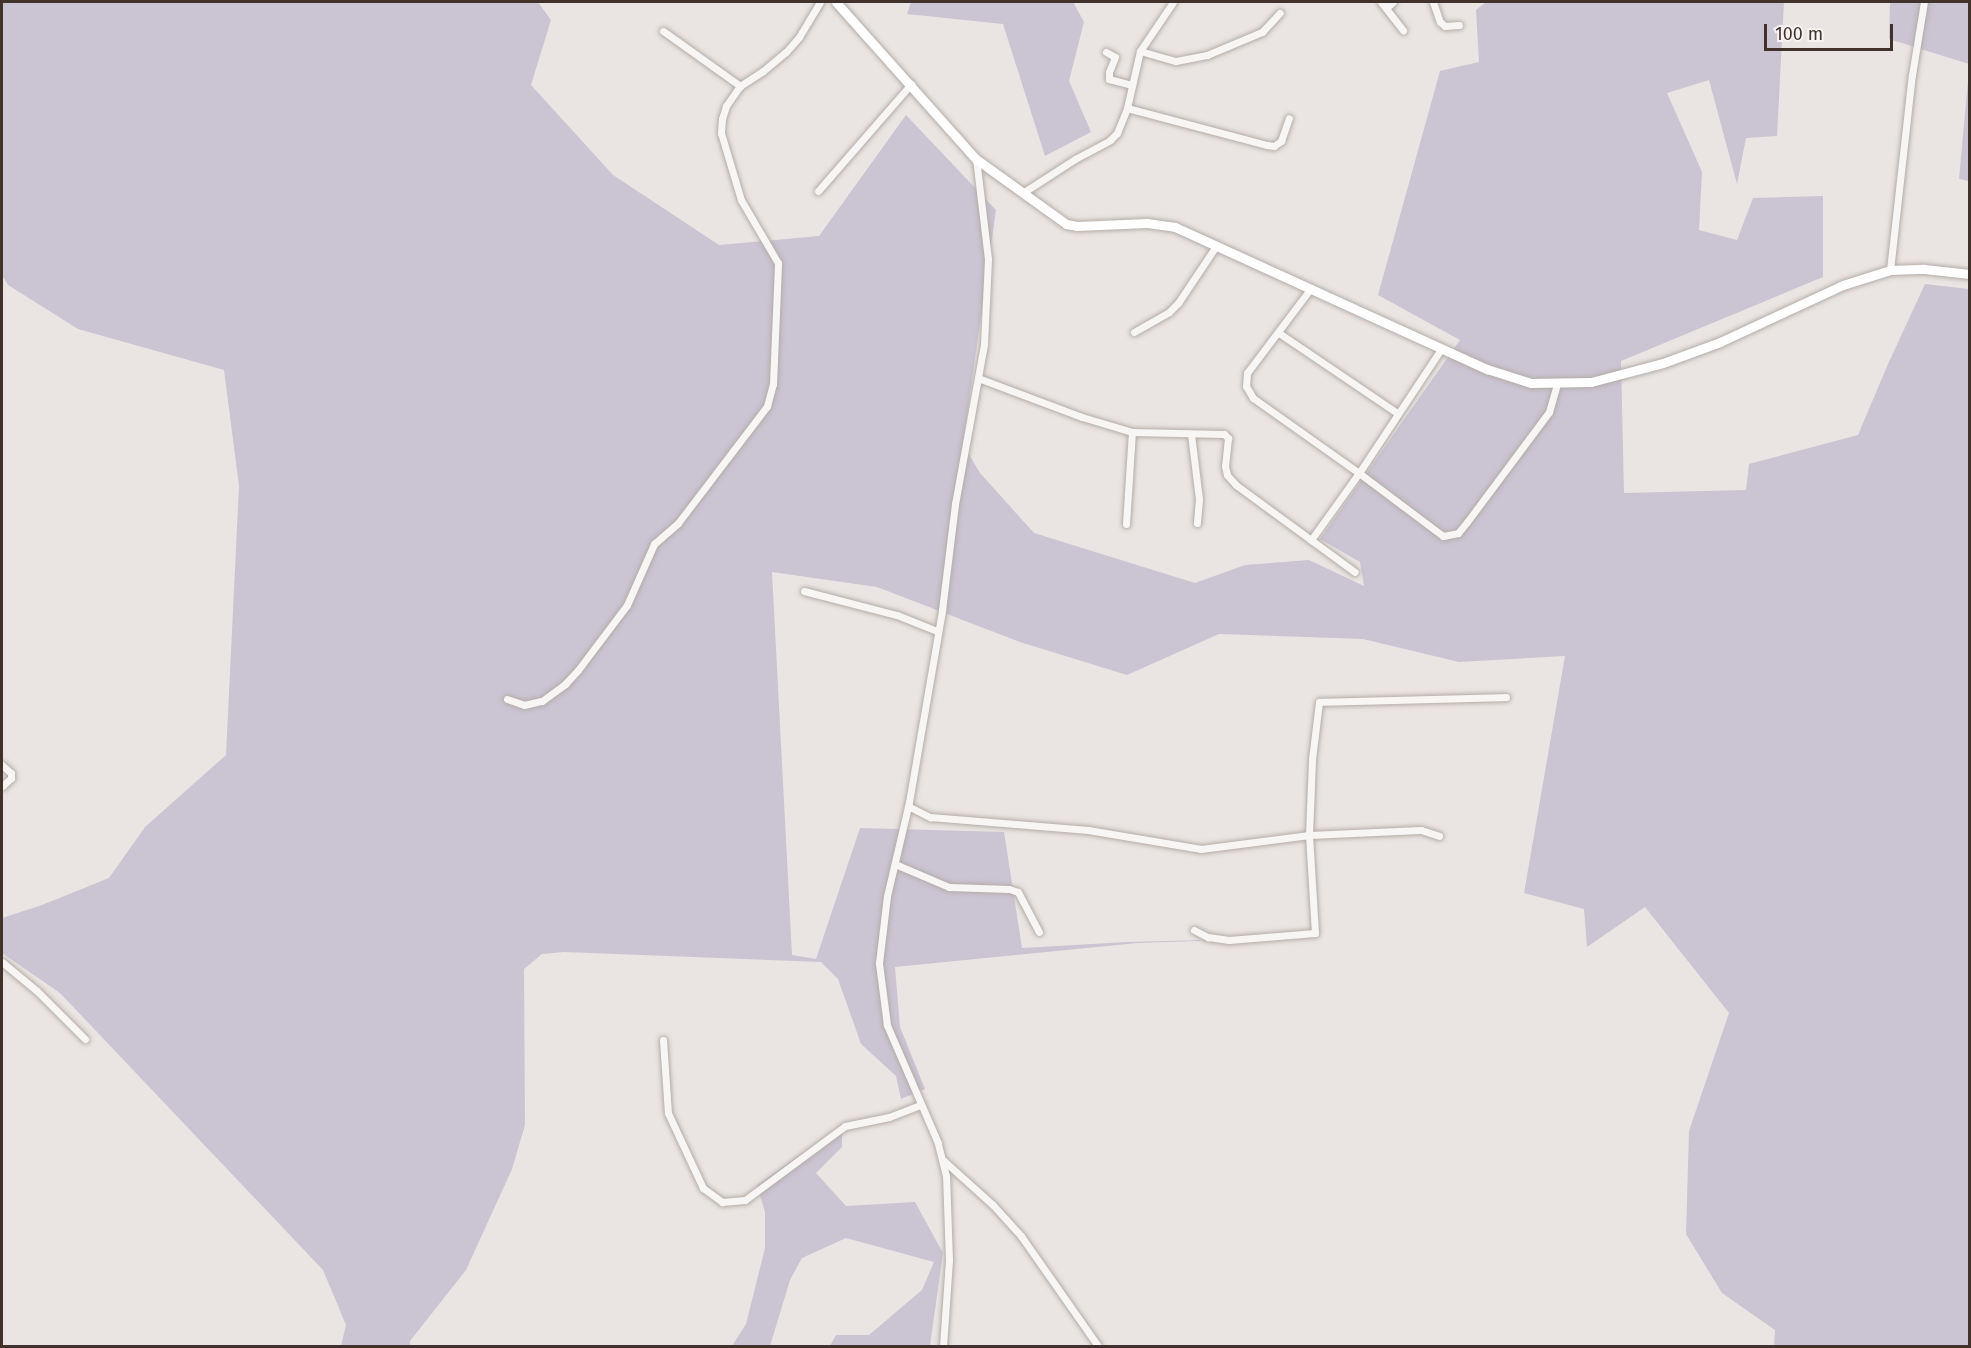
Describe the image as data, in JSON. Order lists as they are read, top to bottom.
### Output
{
  "scale_bar": "100 m"
}
